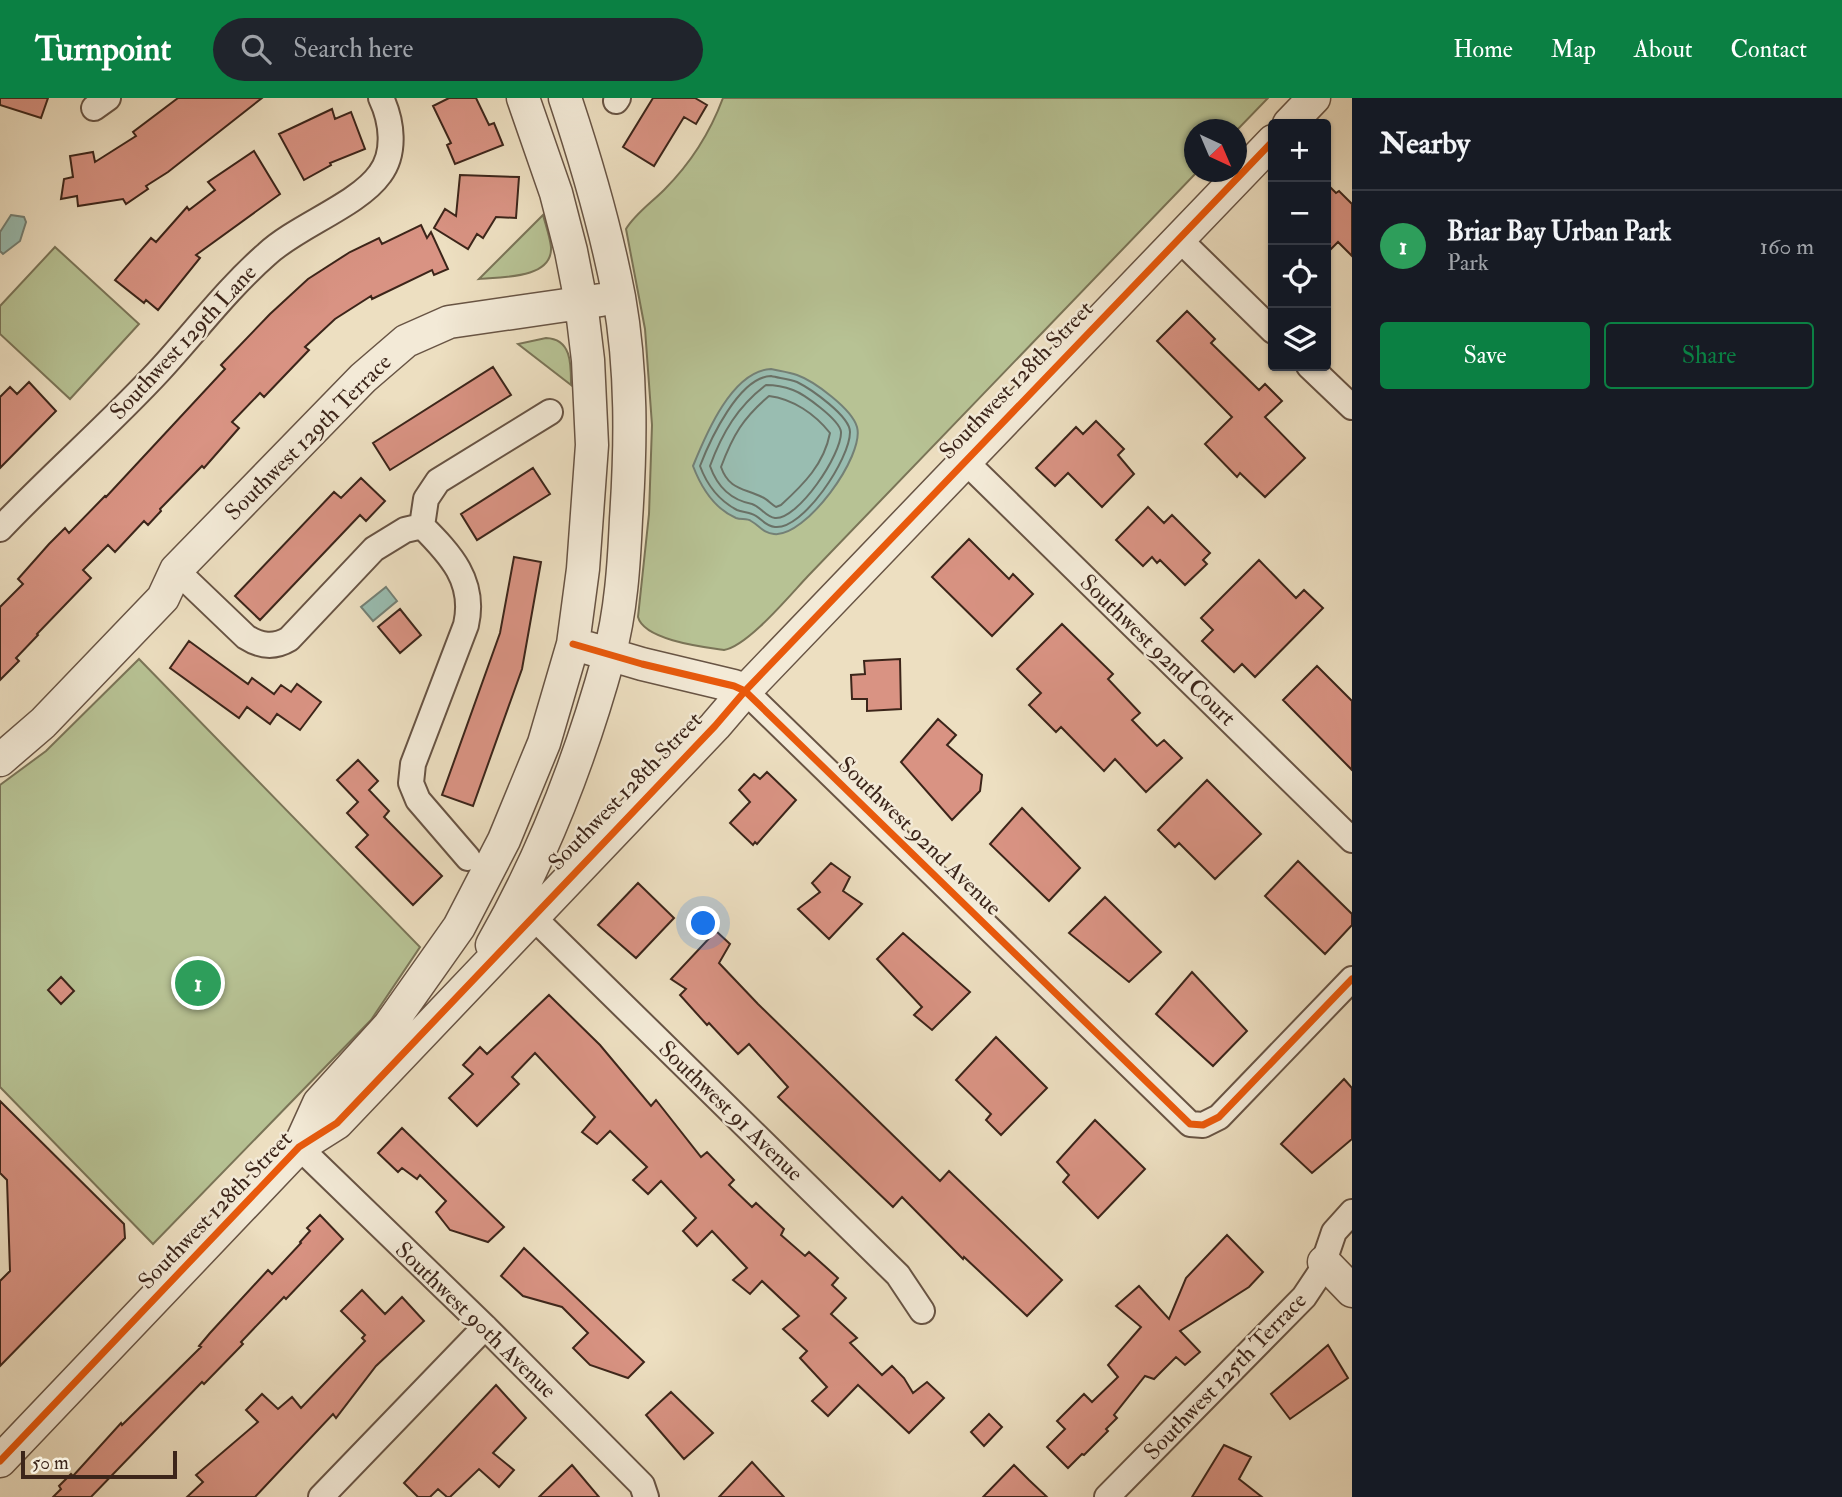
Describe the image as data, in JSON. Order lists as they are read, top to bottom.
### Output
{
  "streets": {
    "street": [
      "Southwest 129th Lane",
      "Southwest 128th Street",
      "Southwest 129th Terrace",
      "Southwest 92nd Court",
      "Southwest 92nd Avenue",
      "Southwest 91 Avenue",
      "Southwest 90th Avenue",
      "Southwest 125th Terrace"
    ]
  },
  "crossings": [
    ["Southwest 128th Street", "Southwest 92nd Court"],
    ["Southwest 128th Street", "Southwest 92nd Avenue"],
    ["Southwest 128th Street", "Southwest 91 Avenue"],
    ["Southwest 128th Street", "Southwest 90th Avenue"]
  ],
  "scale_bar": "50 m",
  "north": "bottom right",
  "page": {
    "header": "Turnpoint",
    "search": "Search here",
    "nav": [
      "Home",
      "Map",
      "About",
      "Contact"
    ],
    "heading": "Nearby",
    "map_buttons": ["+", "−"],
    "list": [
      {
        "mark": "1",
        "name": "Briar Bay Urban Park",
        "note": "Park",
        "value": "160 m"
      }
    ],
    "buttons": ["Save", "Share"],
    "pins": "1",
    "scale": "50 m"
  }
}
